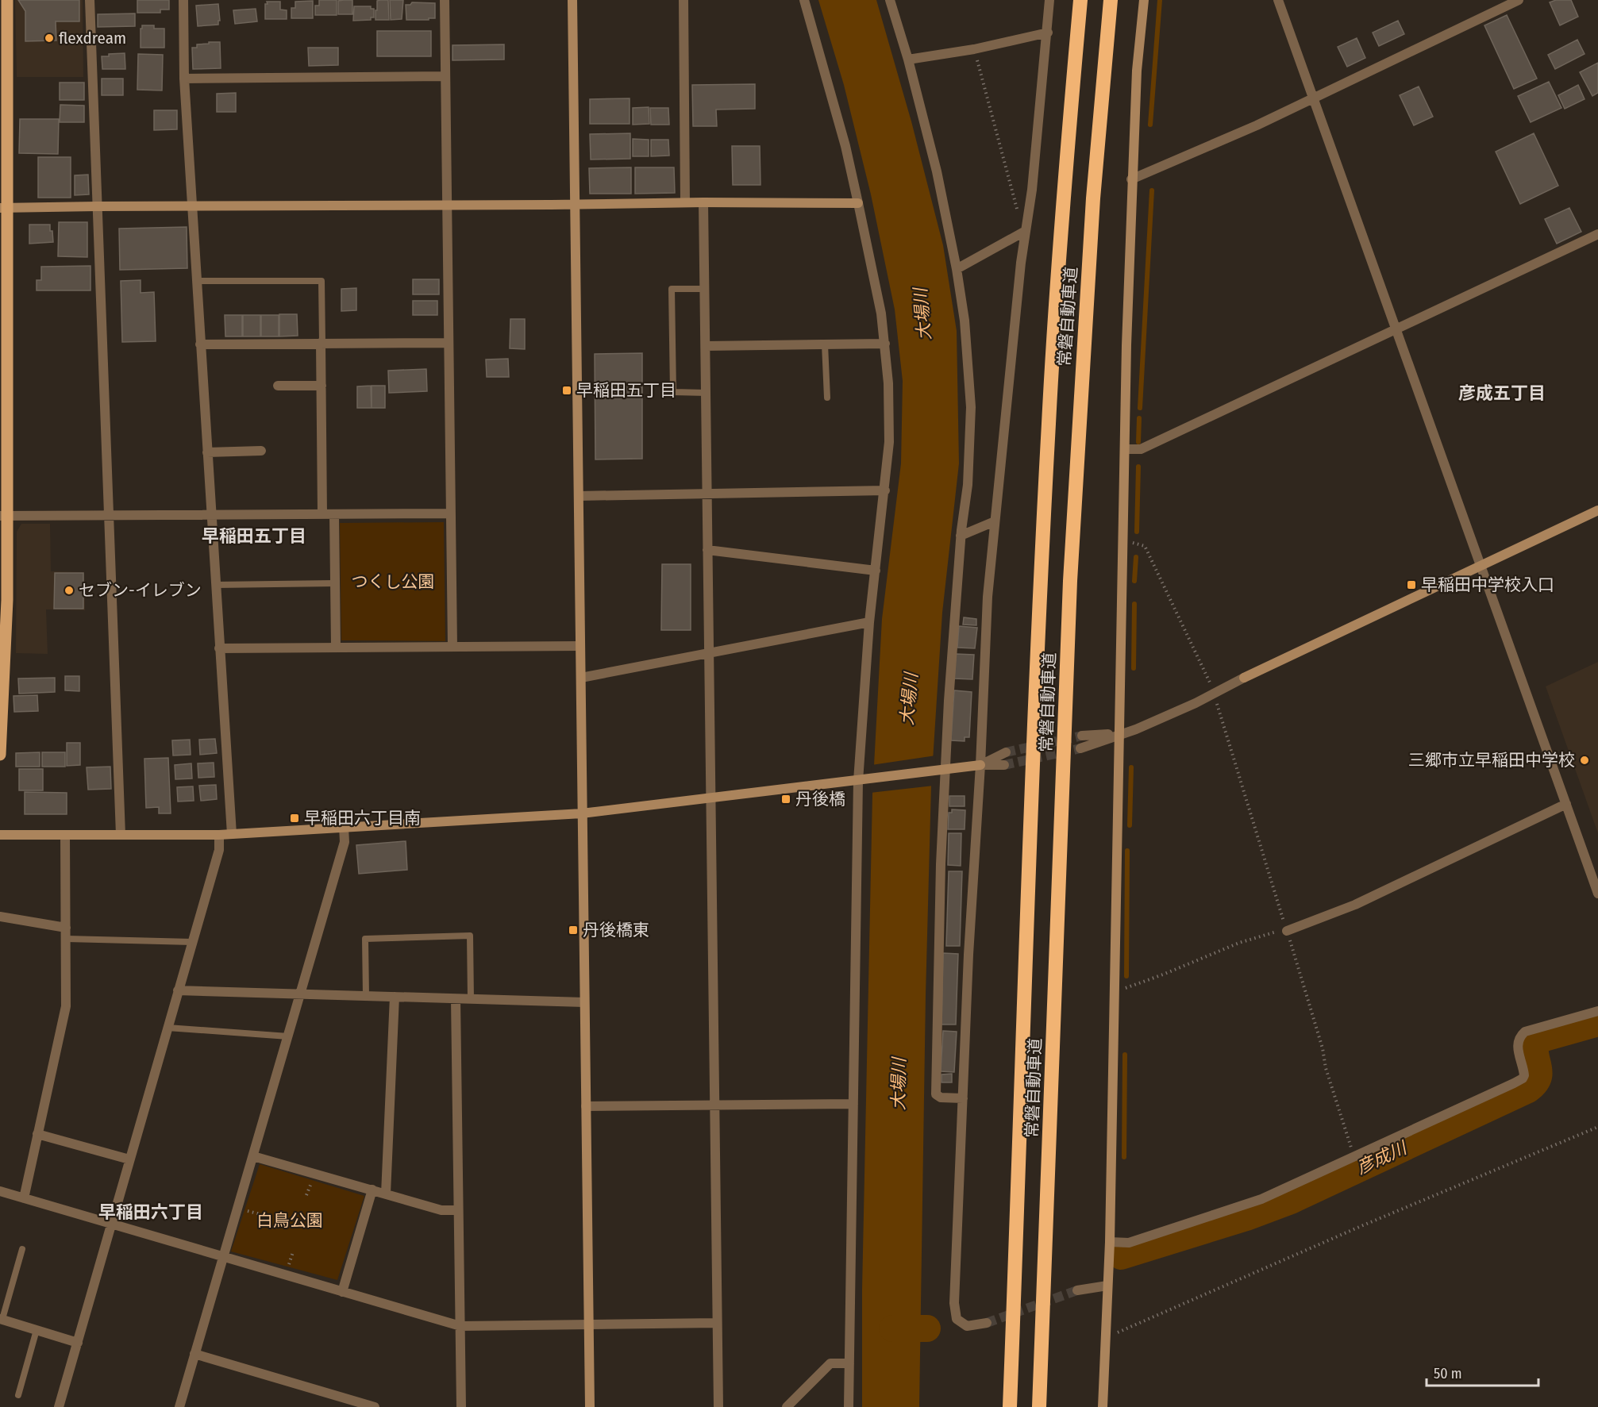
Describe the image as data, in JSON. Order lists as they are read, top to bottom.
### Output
{
  "streets": {
    "highway": ["常磐自動車道"]
  },
  "districts": ["彦成五丁目", "早稲田五丁目", "早稲田六丁目"],
  "water": ["大場川", "彦成川"],
  "parks": ["つくし公園", "白鳥公園"],
  "places": {
    "other": ["flexdream", "セブン-イレブン", "三郷市立早稲田中学校"],
    "transit": [
      "早稲田五丁目",
      "早稲田中学校入口",
      "丹後橋",
      "早稲田六丁目南",
      "丹後橋東"
    ]
  },
  "scale_bar": "50 m"
}
